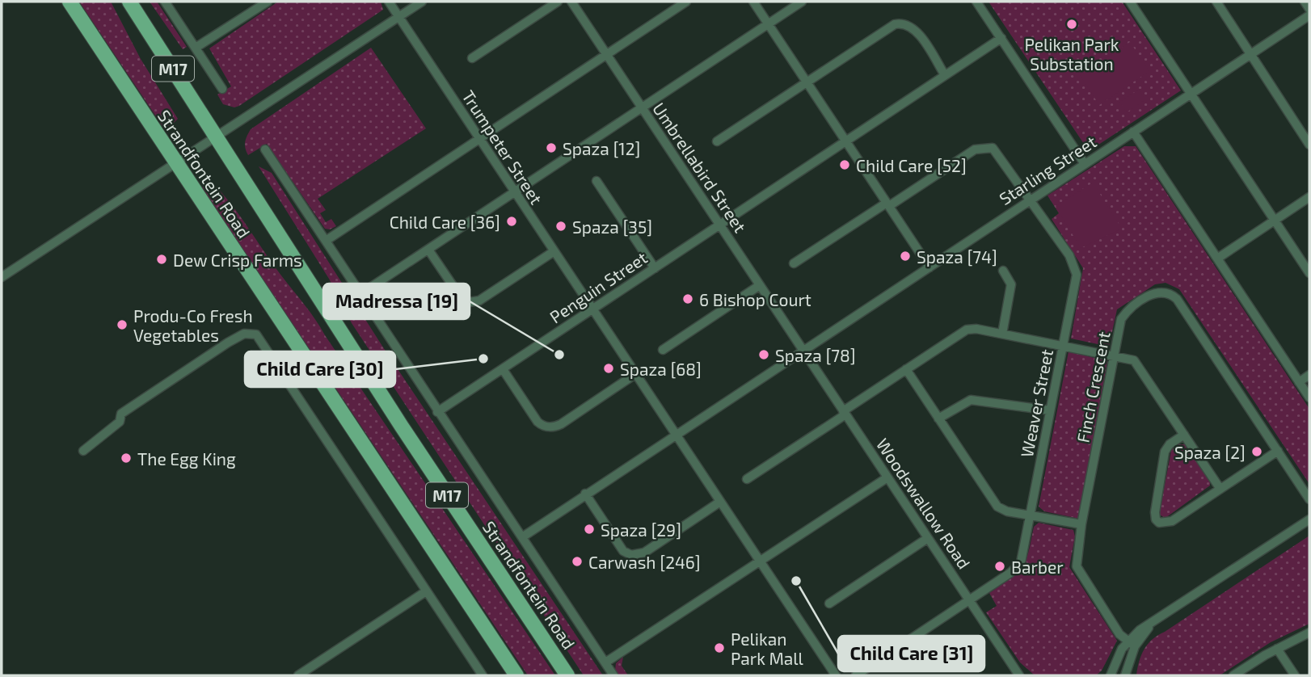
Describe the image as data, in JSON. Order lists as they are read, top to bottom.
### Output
{
  "streets": {
    "main road": ["M17", "Strandfontein Road"],
    "street": [
      "Trumpeter Street",
      "Umbrellabird Street",
      "Starling Street",
      "Penguin Street",
      "Finch Crescent",
      "Weaver Street",
      "Woodswallow Road"
    ]
  },
  "crossings": [
    ["Trumpeter Street", "Starling Street"],
    ["Trumpeter Street", "Penguin Street"],
    ["Umbrellabird Street", "Starling Street"],
    ["Umbrellabird Street", "Penguin Street"],
    ["Umbrellabird Street", "Woodswallow Road"],
    ["Starling Street", "Strandfontein Road"],
    ["Starling Street", "Weaver Street"],
    ["Starling Street", "Woodswallow Road"],
    ["Strandfontein Road", "Penguin Street"],
    ["Weaver Street", "Woodswallow Road"]
  ],
  "places": [
    "Pelikan Park Substation",
    "Spaza [12]",
    "Child Care [52]",
    "Child Care [36]",
    "Spaza [35]",
    "Spaza [74]",
    "Dew Crisp Farms",
    "6 Bishop Court",
    "Produ-Co Fresh Vegetables",
    "Madressa [19]",
    "Spaza [78]",
    "Child Care [30]",
    "Spaza [68]",
    "Spaza [2]",
    "The Egg King",
    "Spaza [29]",
    "Carwash [246]",
    "Barber",
    "Child Care [31]",
    "Pelikan Park Mall"
  ]
}
